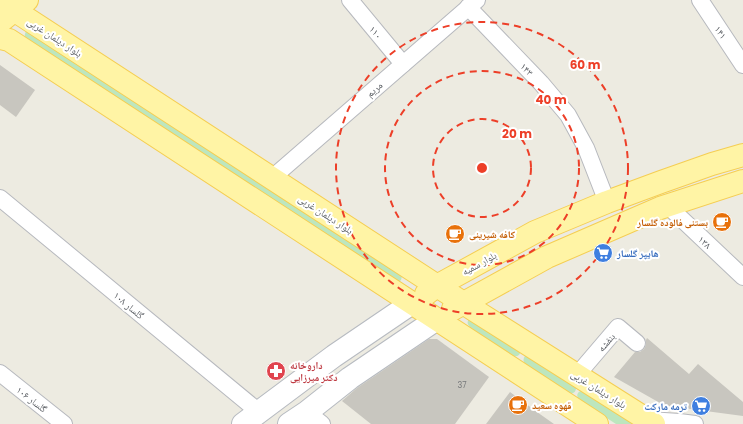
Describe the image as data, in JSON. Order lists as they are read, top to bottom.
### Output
{
  "streets": {
    "main road": ["بلوار دیلمان غربی", "بلوار سمیه"],
    "street": [
      "۱۱۰",
      "۱۴۱",
      "۱۴۳",
      "مریم",
      "۱۳۸",
      "گلسار ۱۰۸",
      "بنفشه",
      "گلسار ۱۰۶"
    ]
  },
  "crossings": [
    ["۱۱۰", "مریم"],
    ["بلوار دیلمان غربی", "مریم"],
    ["بلوار دیلمان غربی", "بلوار سمیه"],
    ["بلوار دیلمان غربی", "بنفشه"],
    ["۱۴۳", "مریم"],
    ["۱۴۳", "بلوار سمیه"],
    ["بلوار سمیه", "گلسار ۱۰۸"]
  ],
  "places": {
    "cafe": ["بستنی فالوده گلسار", "کافه شیرینی", "قهوه سعید"],
    "supermarket": ["هایپر گلسار", "ترمه مارکت"],
    "pharmacy": ["داروخانه دکتر میرزایی"]
  },
  "house_numbers": ["37"],
  "rings": ["60 m", "40 m", "20 m"]
}
